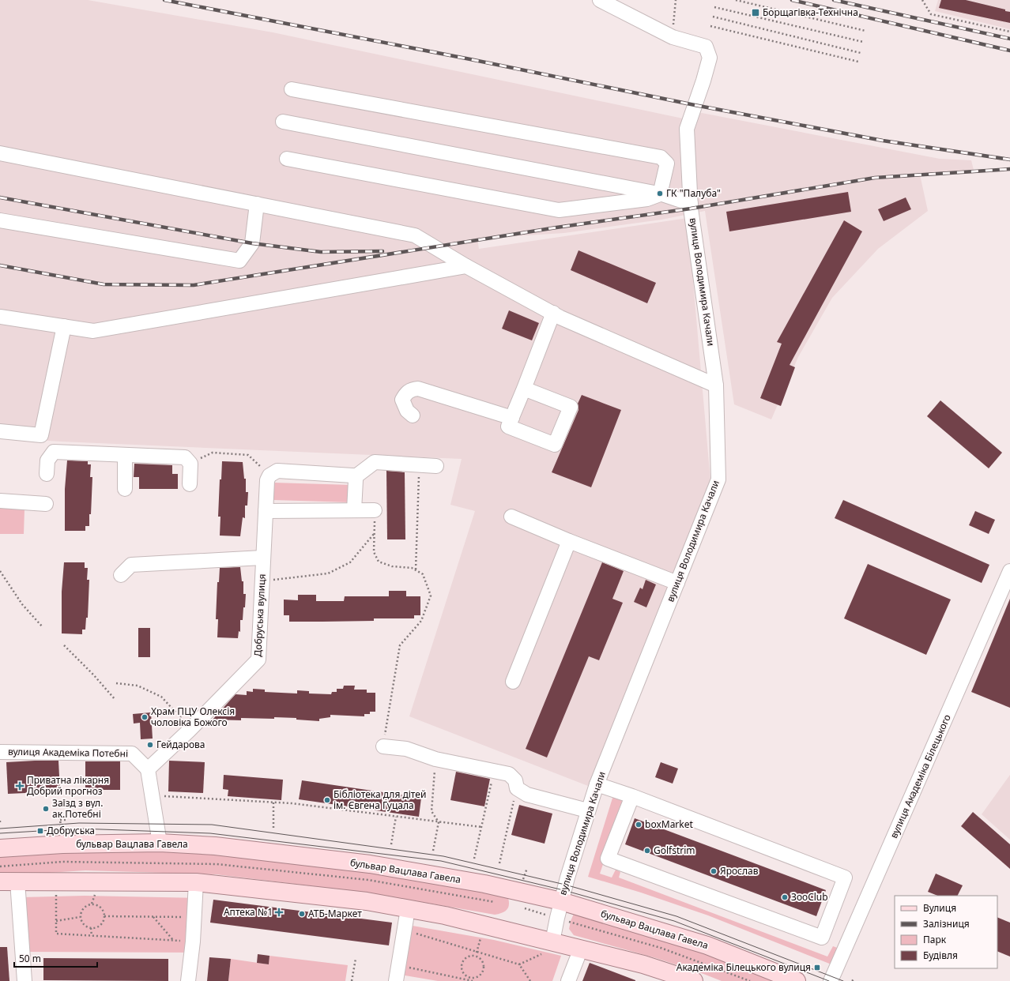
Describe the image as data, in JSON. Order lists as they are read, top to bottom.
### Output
{
  "streets": {
    "main road": ["бульвар Вацлава Гавела"],
    "street": [
      "вулиця Володимира Качали",
      "Добруська вулиця",
      "вулиця Академіка Потебні",
      "вулиця Академіка Білецького"
    ]
  },
  "crossings": [
    ["вулиця Володимира Качали", "бульвар Вацлава Гавела"],
    ["Добруська вулиця", "вулиця Академіка Потебні"]
  ],
  "places": {
    "transit": ["Борщагівка-Технічна", "Добруська", "Академіка Білецького вулиця"],
    "other": [
      "ГК \"Палуба\"",
      "Храм ПЦУ Олексія чоловіка Божого",
      "Гейдарова",
      "Бібліотека для дітей ім. Євгена Гуцала",
      "Заїзд з вул. ак.Потебні",
      "boxMarket",
      "Golfstrim",
      "Ярослав",
      "ЗооClub",
      "АТБ-Маркет"
    ],
    "health": ["Приватна лікарня Добрий прогноз", "Аптека №1"]
  },
  "legend": [
    "Вулиця",
    "Залізниця",
    "Парк",
    "Будівля"
  ],
  "scale_bar": "50 m"
}
